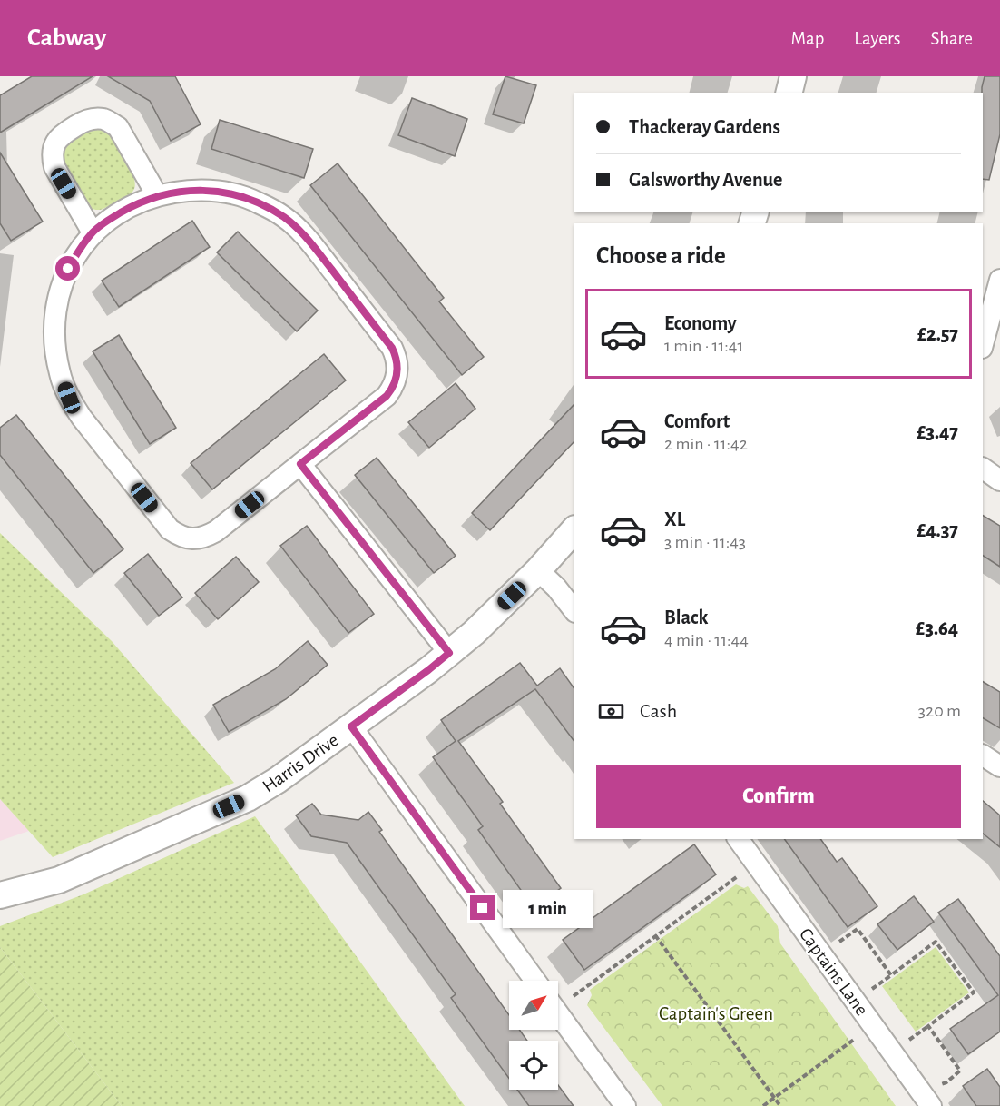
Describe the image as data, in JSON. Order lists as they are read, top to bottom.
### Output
{
  "streets": {
    "street": ["Harris Drive", "Captains Lane"]
  },
  "parks": ["Captain's Green"],
  "north": "top right",
  "page": {
    "header": "Cabway",
    "nav": ["Map", "Layers", "Share"],
    "banner": ["Thackeray Gardens", "Galsworthy Avenue"],
    "heading": "Choose a ride",
    "list": [
      {
        "name": "Economy",
        "note": "1 min · 11:41",
        "value": "£2.57"
      },
      {
        "name": "Comfort",
        "note": "2 min · 11:42",
        "value": "£3.47"
      },
      {
        "name": "XL",
        "note": "3 min · 11:43",
        "value": "£4.37"
      },
      {
        "name": "Black",
        "note": "4 min · 11:44",
        "value": "£3.64"
      }
    ],
    "pay": ["Cash", "320 m"],
    "buttons": "Confirm",
    "bubble": "1 min"
  }
}
